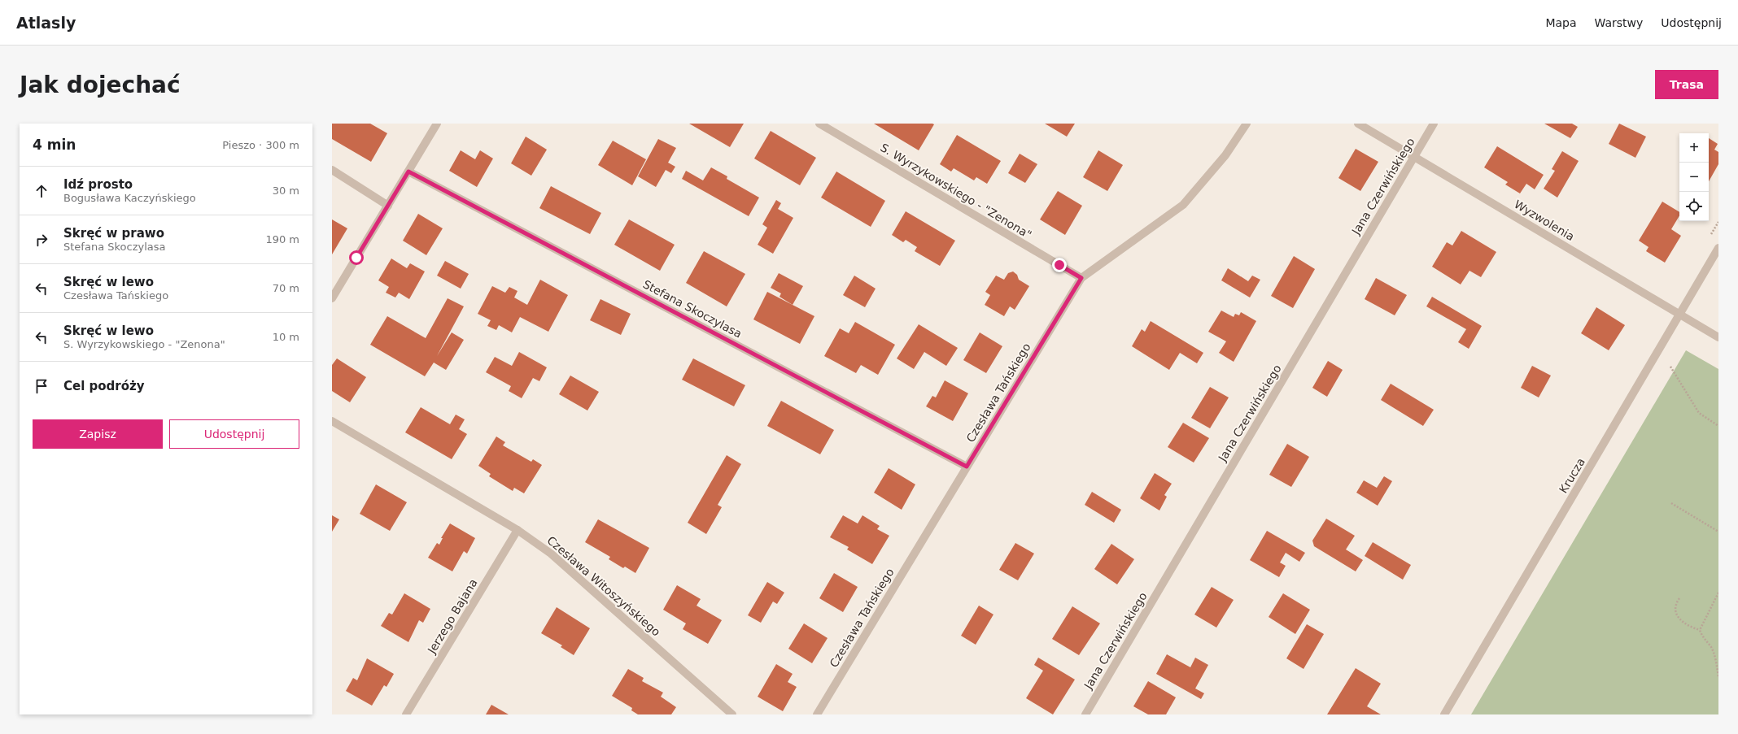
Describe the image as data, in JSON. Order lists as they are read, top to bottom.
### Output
{
  "streets": {
    "street": [
      "Jana Czerwińskiego",
      "S. Wyrzykowskiego - \"Zenona\"",
      "Wyzwolenia",
      "Stefana Skoczylasa",
      "Czesława Tańskiego",
      "Krucza",
      "Czesława Witoszyńskiego",
      "Jerzego Bajana"
    ]
  },
  "crossings": [
    ["Jana Czerwińskiego", "Wyzwolenia"],
    ["S. Wyrzykowskiego - \"Zenona\"", "Czesława Tańskiego"],
    ["Wyzwolenia", "Krucza"],
    ["Stefana Skoczylasa", "Czesława Tańskiego"],
    ["Czesława Witoszyńskiego", "Jerzego Bajana"]
  ],
  "page": {
    "header": "Atlasly",
    "nav": ["Mapa", "Warstwy", "Udostępnij"],
    "buttons": [
      "Trasa",
      ["Zapisz", "Udostępnij"]
    ],
    "title": "Jak dojechać",
    "heading": ["4 min", "Pieszo · 300 m"],
    "map_buttons": ["+", "−"],
    "list": [
      ["Idź prosto", "Bogusława Kaczyńskiego", "30 m"],
      ["Skręć w prawo", "Stefana Skoczylasa", "190 m"],
      ["Skręć w lewo", "Czesława Tańskiego", "70 m"],
      ["Skręć w lewo", "S. Wyrzykowskiego - \"Zenona\"", "10 m"],
      "Cel podróży"
    ]
  }
}
